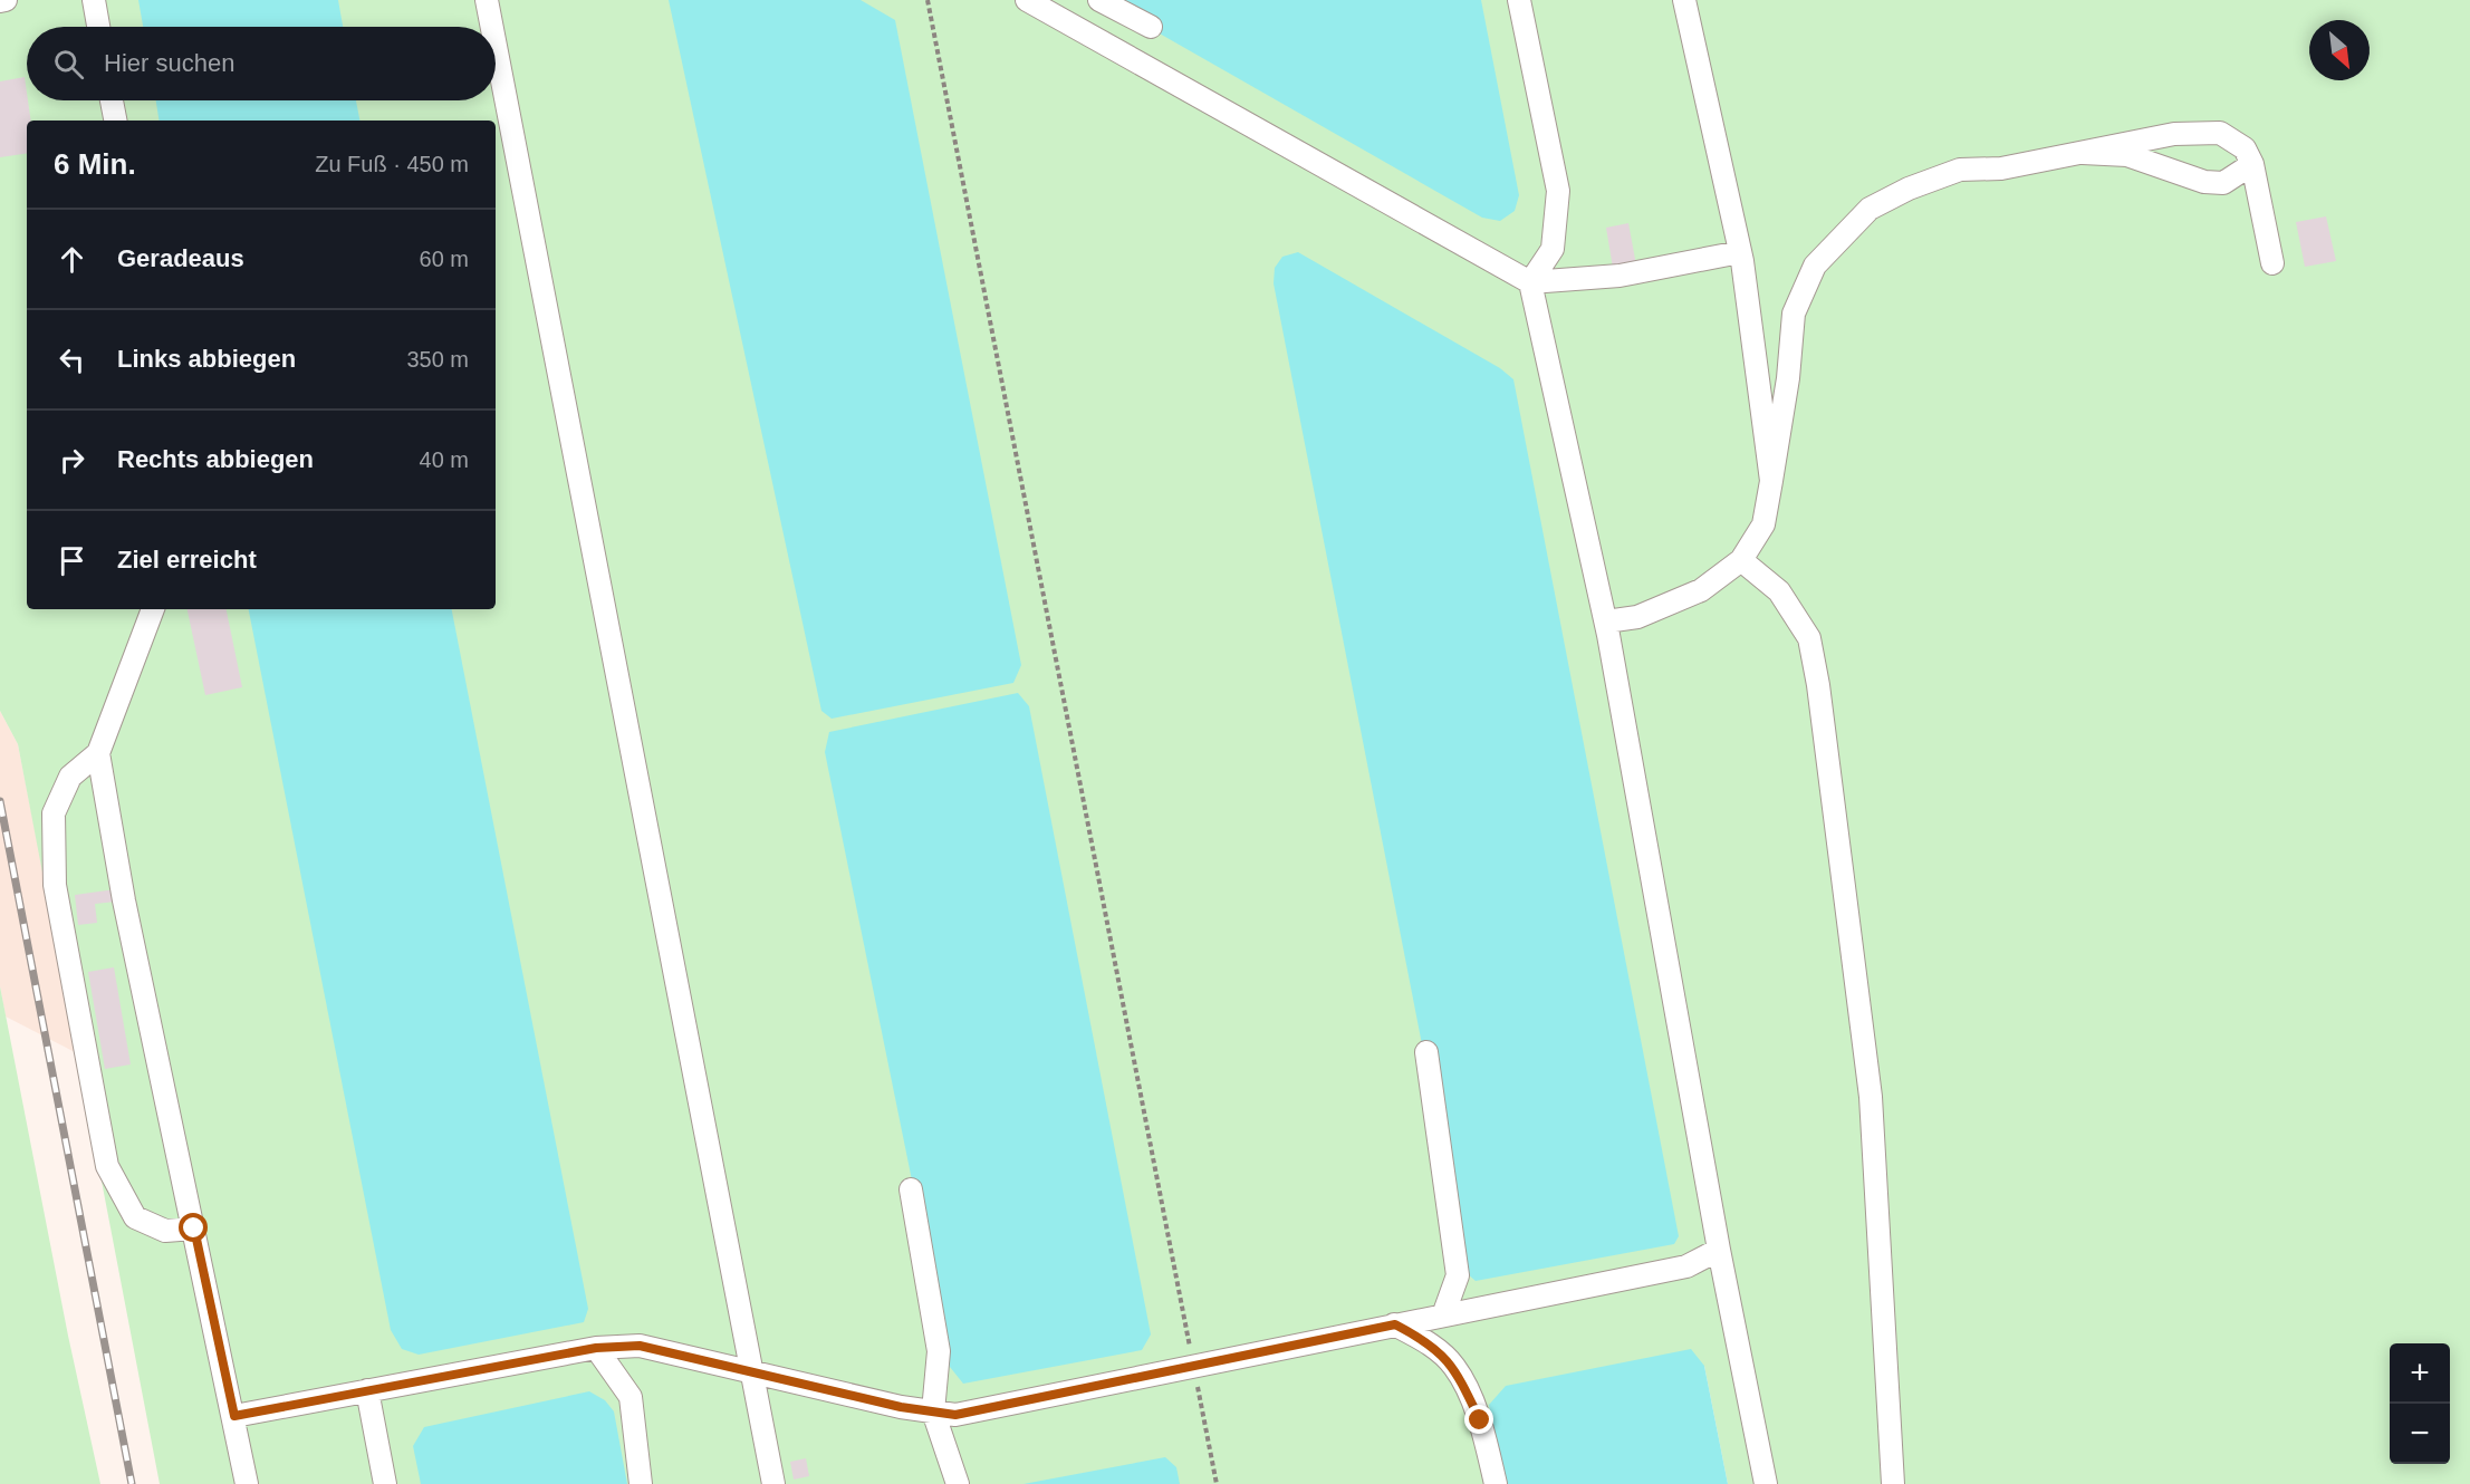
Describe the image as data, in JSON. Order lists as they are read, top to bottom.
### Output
{
  "north": "bottom right",
  "page": {
    "search": "Hier suchen",
    "heading": ["6 Min.", "Zu Fuß · 450 m"],
    "list": [
      ["Geradeaus", "60 m"],
      ["Links abbiegen", "350 m"],
      ["Rechts abbiegen", "40 m"],
      "Ziel erreicht"
    ],
    "map_buttons": ["+", "−"]
  }
}
